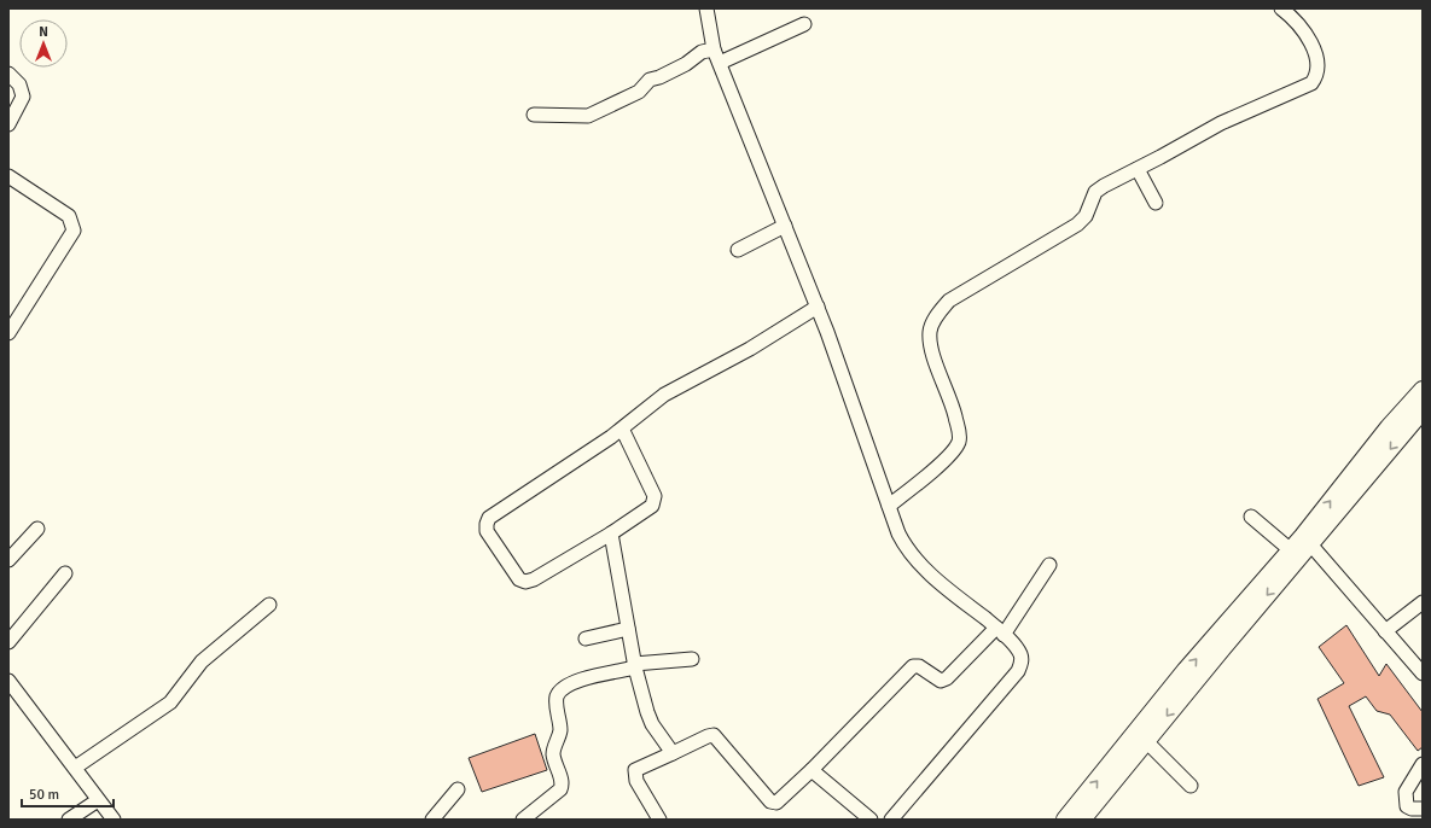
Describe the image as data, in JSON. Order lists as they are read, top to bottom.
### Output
{
  "scale_bar": "50 m",
  "north": "top"
}
